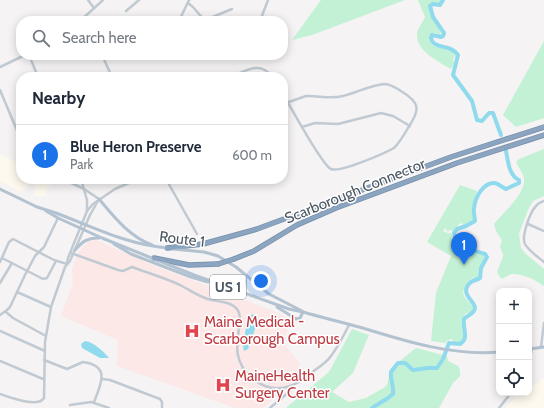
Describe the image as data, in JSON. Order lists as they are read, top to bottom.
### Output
{
  "streets": {
    "highway": ["Scarborough Connector"],
    "main road": ["Route 1", "US 1"]
  },
  "crossings": [
    ["Scarborough Connector", "Route 1"]
  ],
  "places": {
    "hospital": ["Maine Medical - Scarborough Campus", "MaineHealth Surgery Center"]
  },
  "page": {
    "search": "Search here",
    "heading": "Nearby",
    "list": [
      {
        "mark": "1",
        "name": "Blue Heron Preserve",
        "note": "Park",
        "value": "600 m"
      }
    ],
    "pins": "1",
    "map_buttons": ["+", "−"]
  }
}
